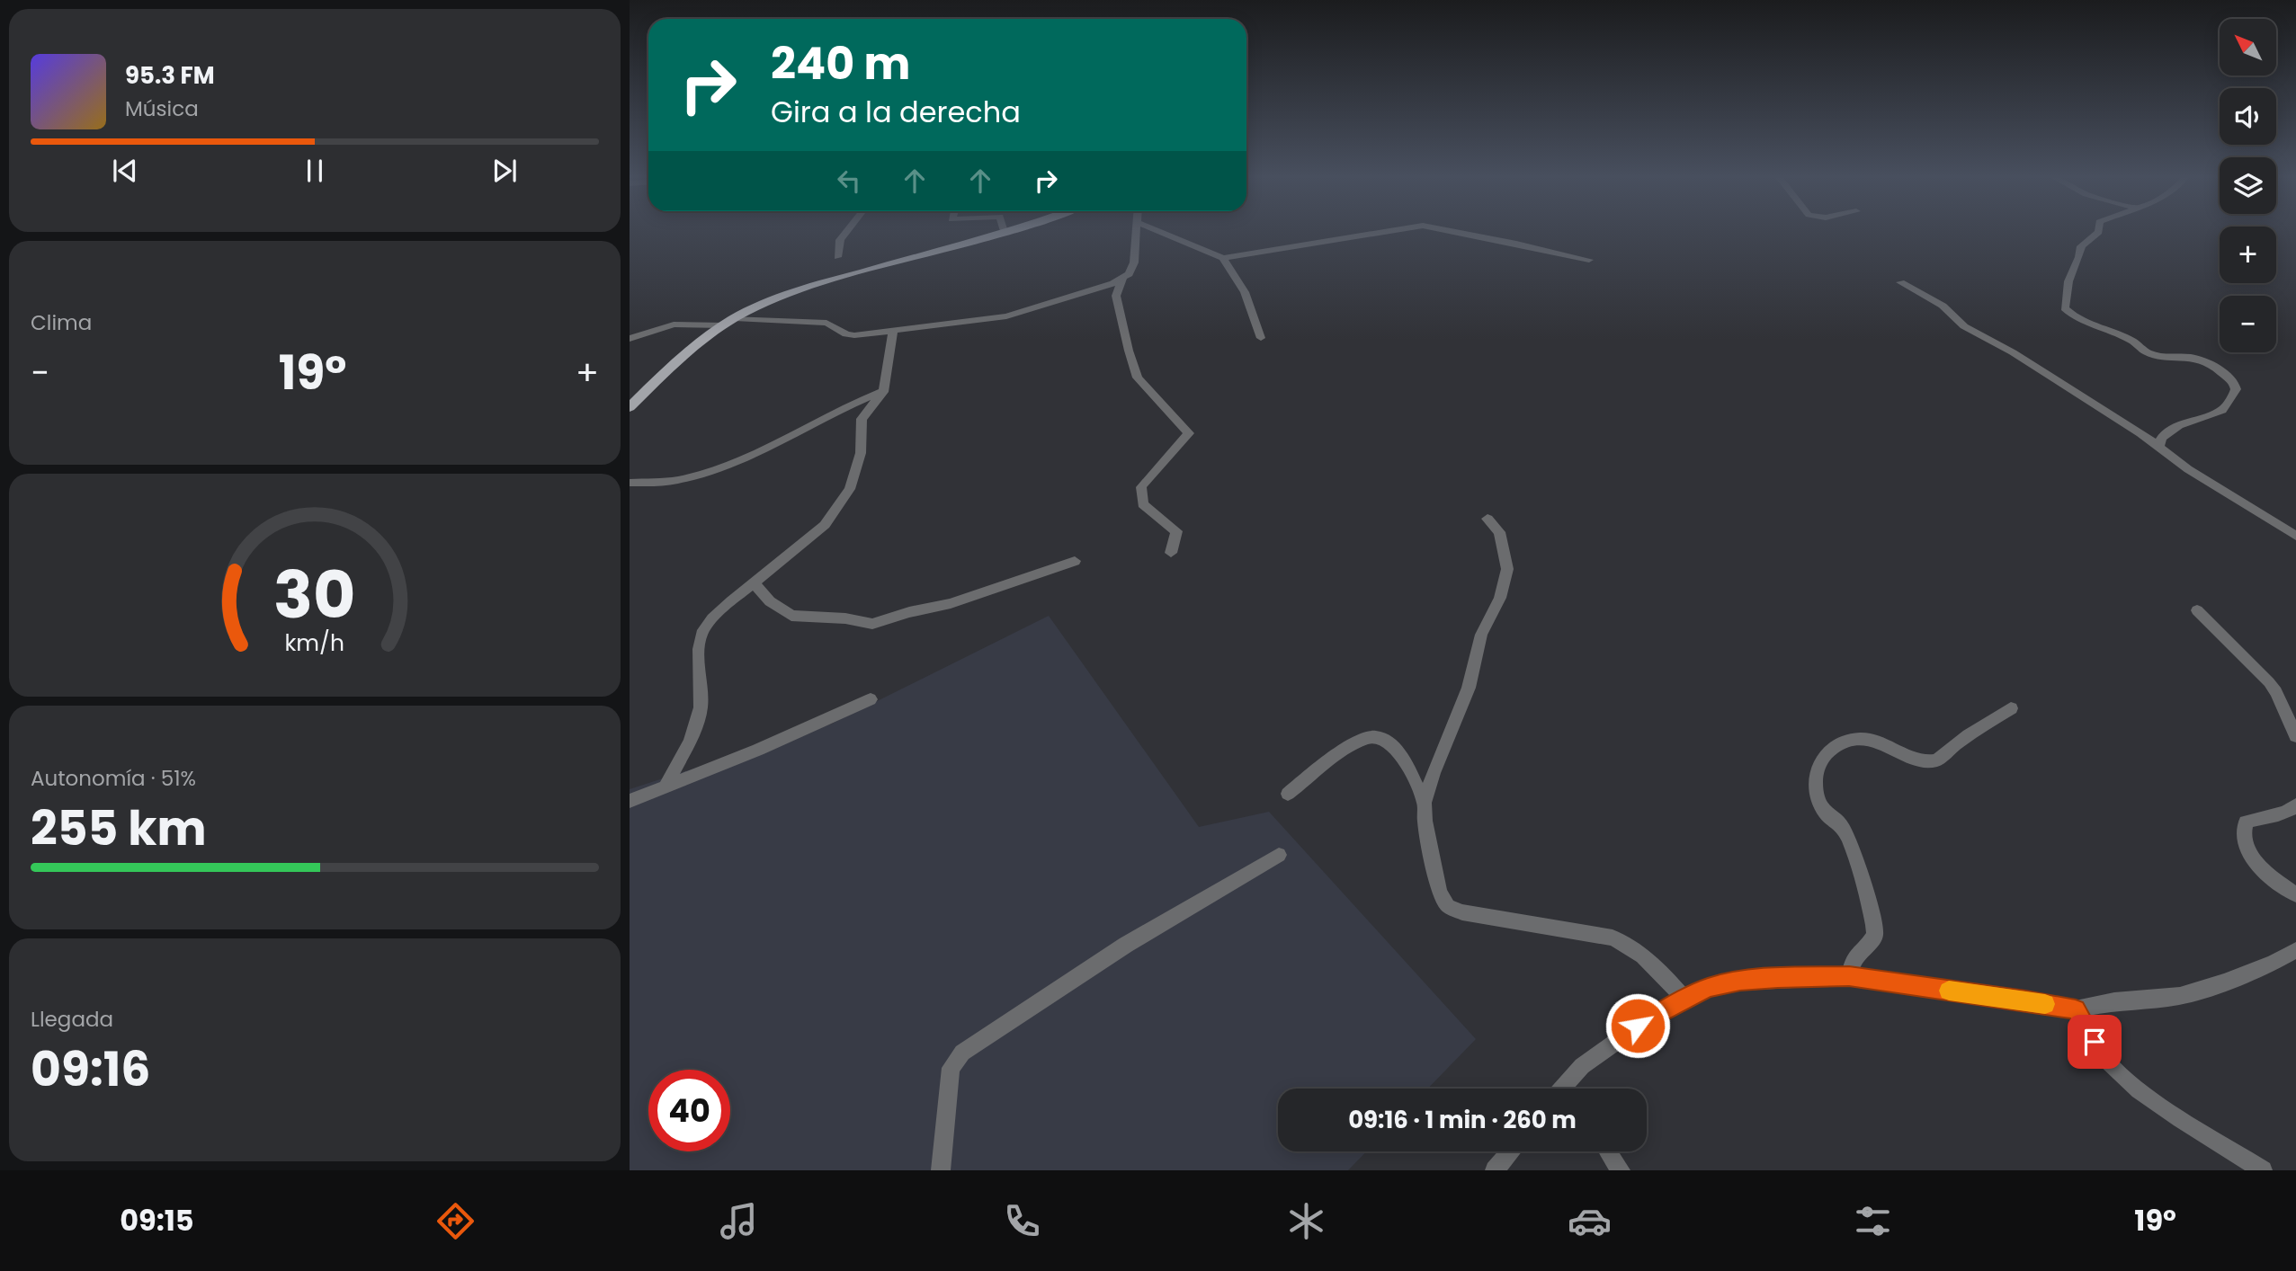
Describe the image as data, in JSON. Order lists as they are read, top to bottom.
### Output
{
  "north": "top left",
  "page": {
    "map_buttons": ["+", "−"],
    "turn": ["240 m", "Gira a la derecha"],
    "song": ["95.3 FM", "Música"],
    "tile": [
      "Clima",
      ["Autonomía · 51%", "255 km"],
      ["Llegada", "09:16"]
    ],
    "heat": ["−", "19°", "+"],
    "limit": "40",
    "trip": "09:16 · 1 min · 260 m",
    "tabs": ["09:15", "19°"],
    "gauge": ["30", "km/h"]
  }
}
